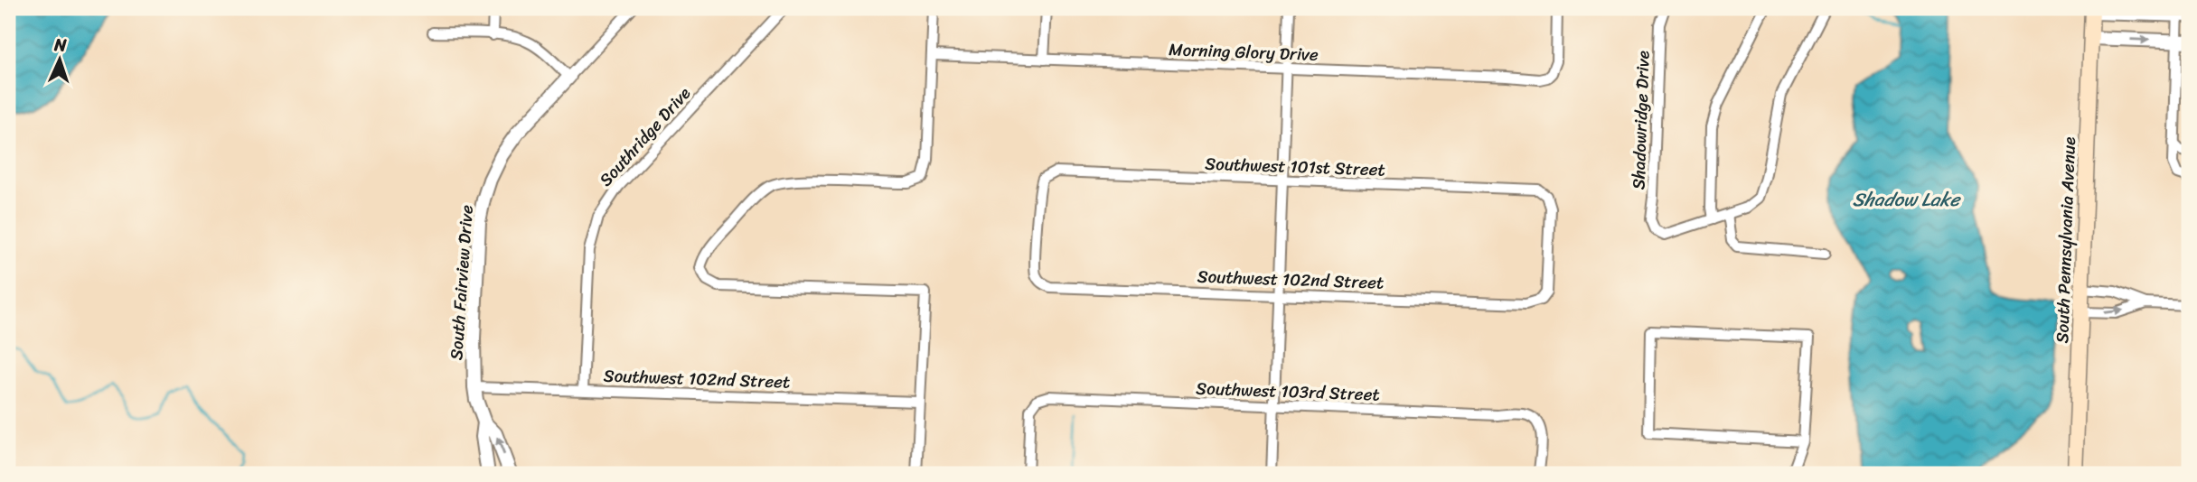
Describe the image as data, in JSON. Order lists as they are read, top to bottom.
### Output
{
  "streets": {
    "main road": ["South Pennsylvania Avenue"],
    "street": [
      "Morning Glory Drive",
      "Shadowridge Drive",
      "Southridge Drive",
      "Southwest 101st Street",
      "Southwest 102nd Street",
      "South Fairview Drive",
      "Southwest 103rd Street"
    ]
  },
  "crossings": [
    ["Southridge Drive", "Southwest 102nd Street"],
    ["Southwest 101st Street", "Southwest 102nd Street"],
    ["Southwest 102nd Street", "South Fairview Drive"]
  ],
  "water": ["Shadow Lake"],
  "north": "top"
}
